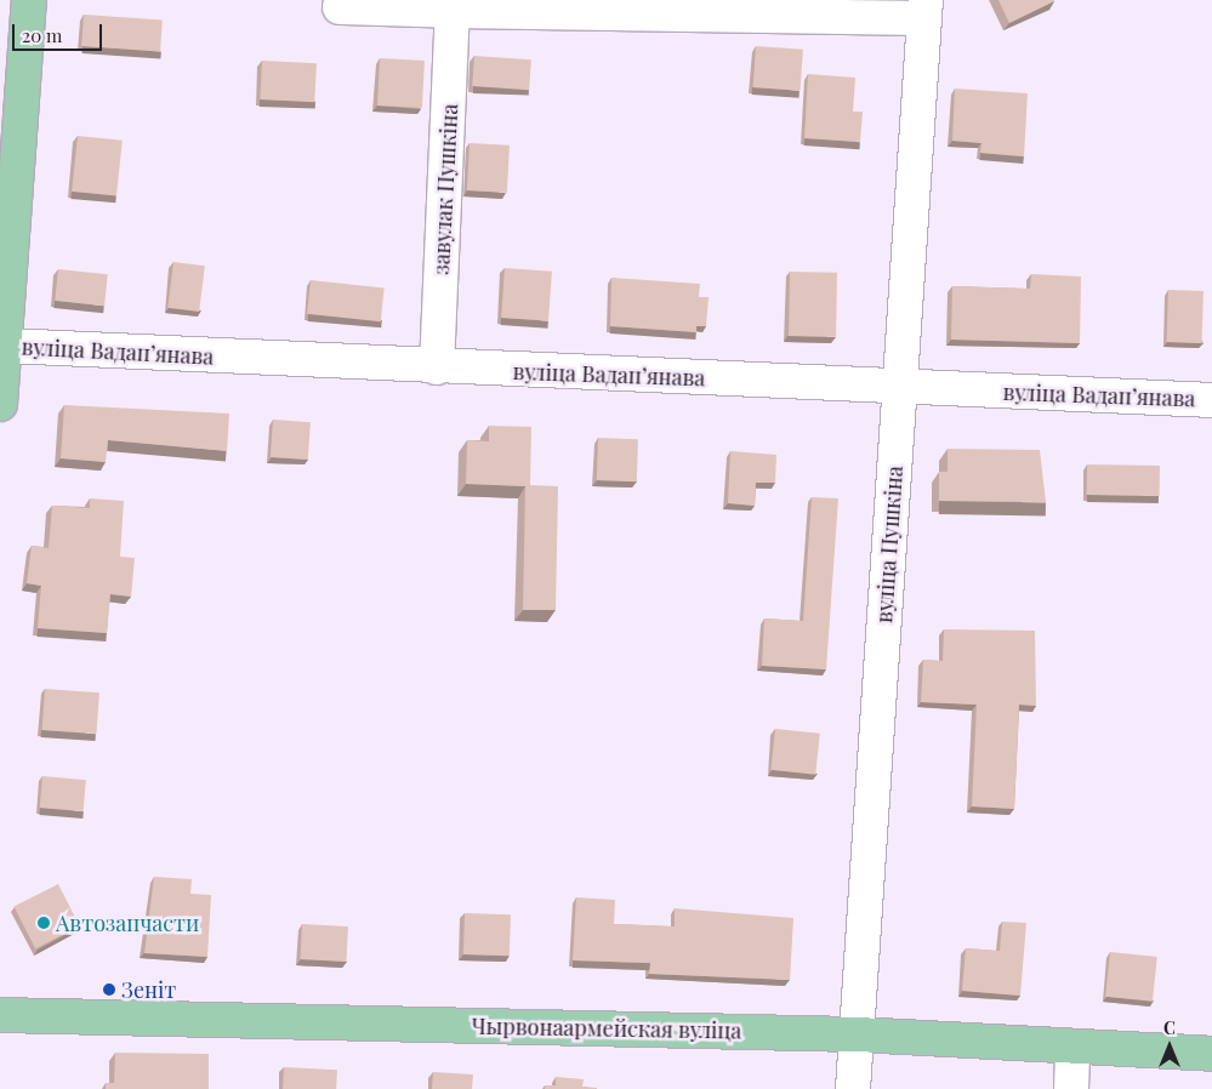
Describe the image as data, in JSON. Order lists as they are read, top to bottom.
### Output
{
  "streets": {
    "main road": ["Чырвонаармейская вуліца"],
    "street": ["завулак Пушкіна", "вуліца Вадапʼянава", "вуліца Пушкіна"]
  },
  "crossings": [
    ["завулак Пушкіна", "вуліца Вадапʼянава"],
    ["вуліца Вадапʼянава", "вуліца Пушкіна"],
    ["вуліца Пушкіна", "Чырвонаармейская вуліца"]
  ],
  "places": ["Автозапчасти", "Зеніт"],
  "scale_bar": "20 m",
  "north": "top"
}
